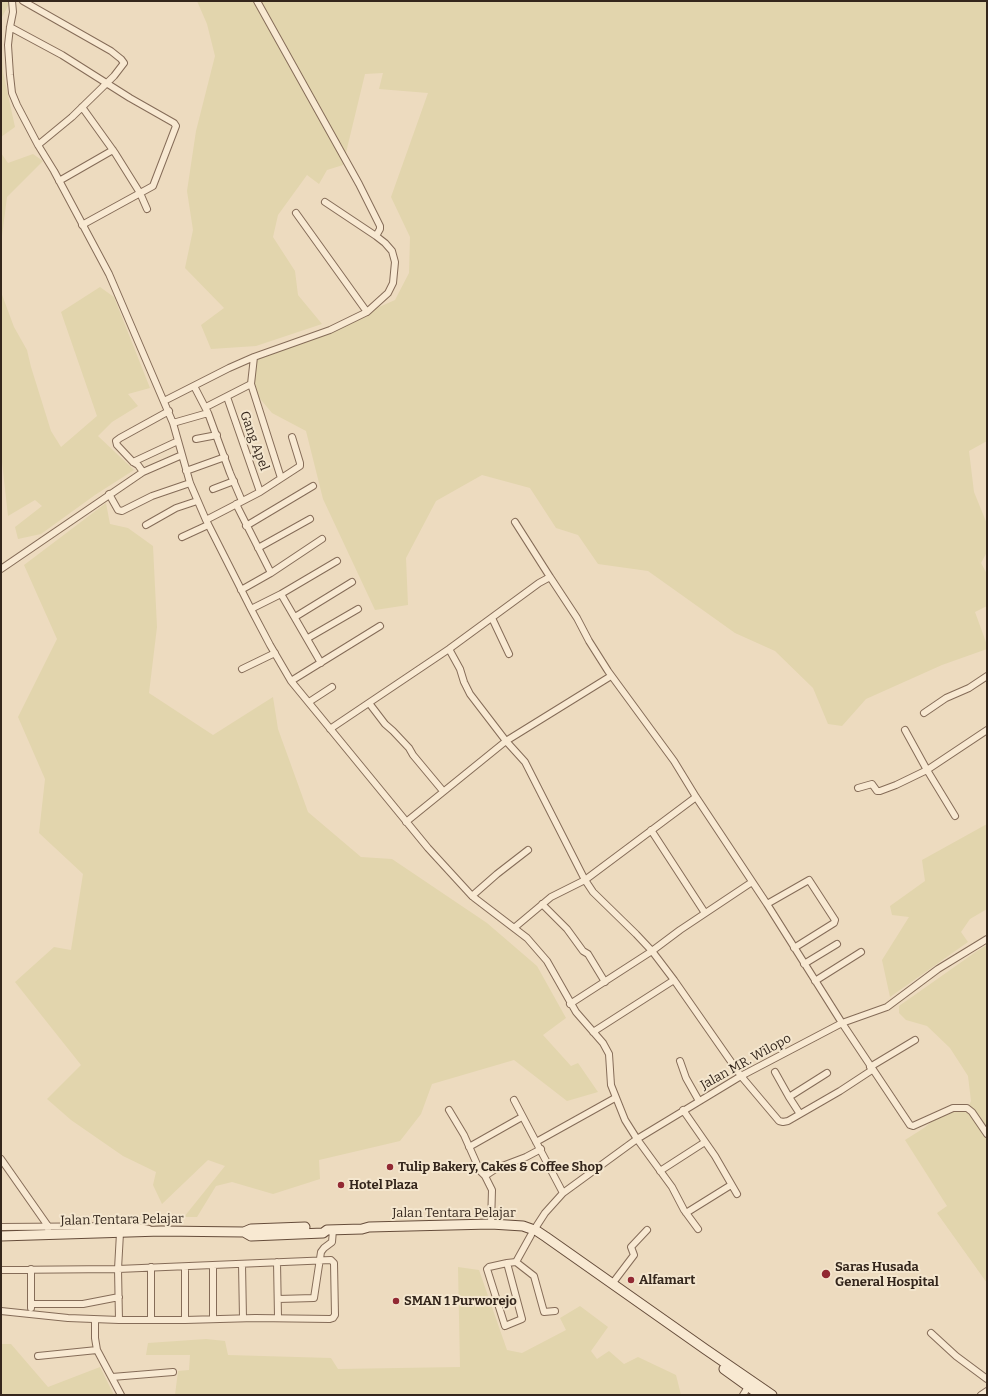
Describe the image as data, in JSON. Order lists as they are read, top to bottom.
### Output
{
  "streets": {
    "main road": ["Jalan Tentara Pelajar"],
    "street": ["Gang Apel", "Jalan MR. Wilopo"]
  },
  "places": [
    "Tulip Bakery, Cakes & Coffee Shop",
    "Hotel Plaza",
    "Saras Husada General Hospital",
    "Alfamart",
    "SMAN 1 Purworejo"
  ]
}
